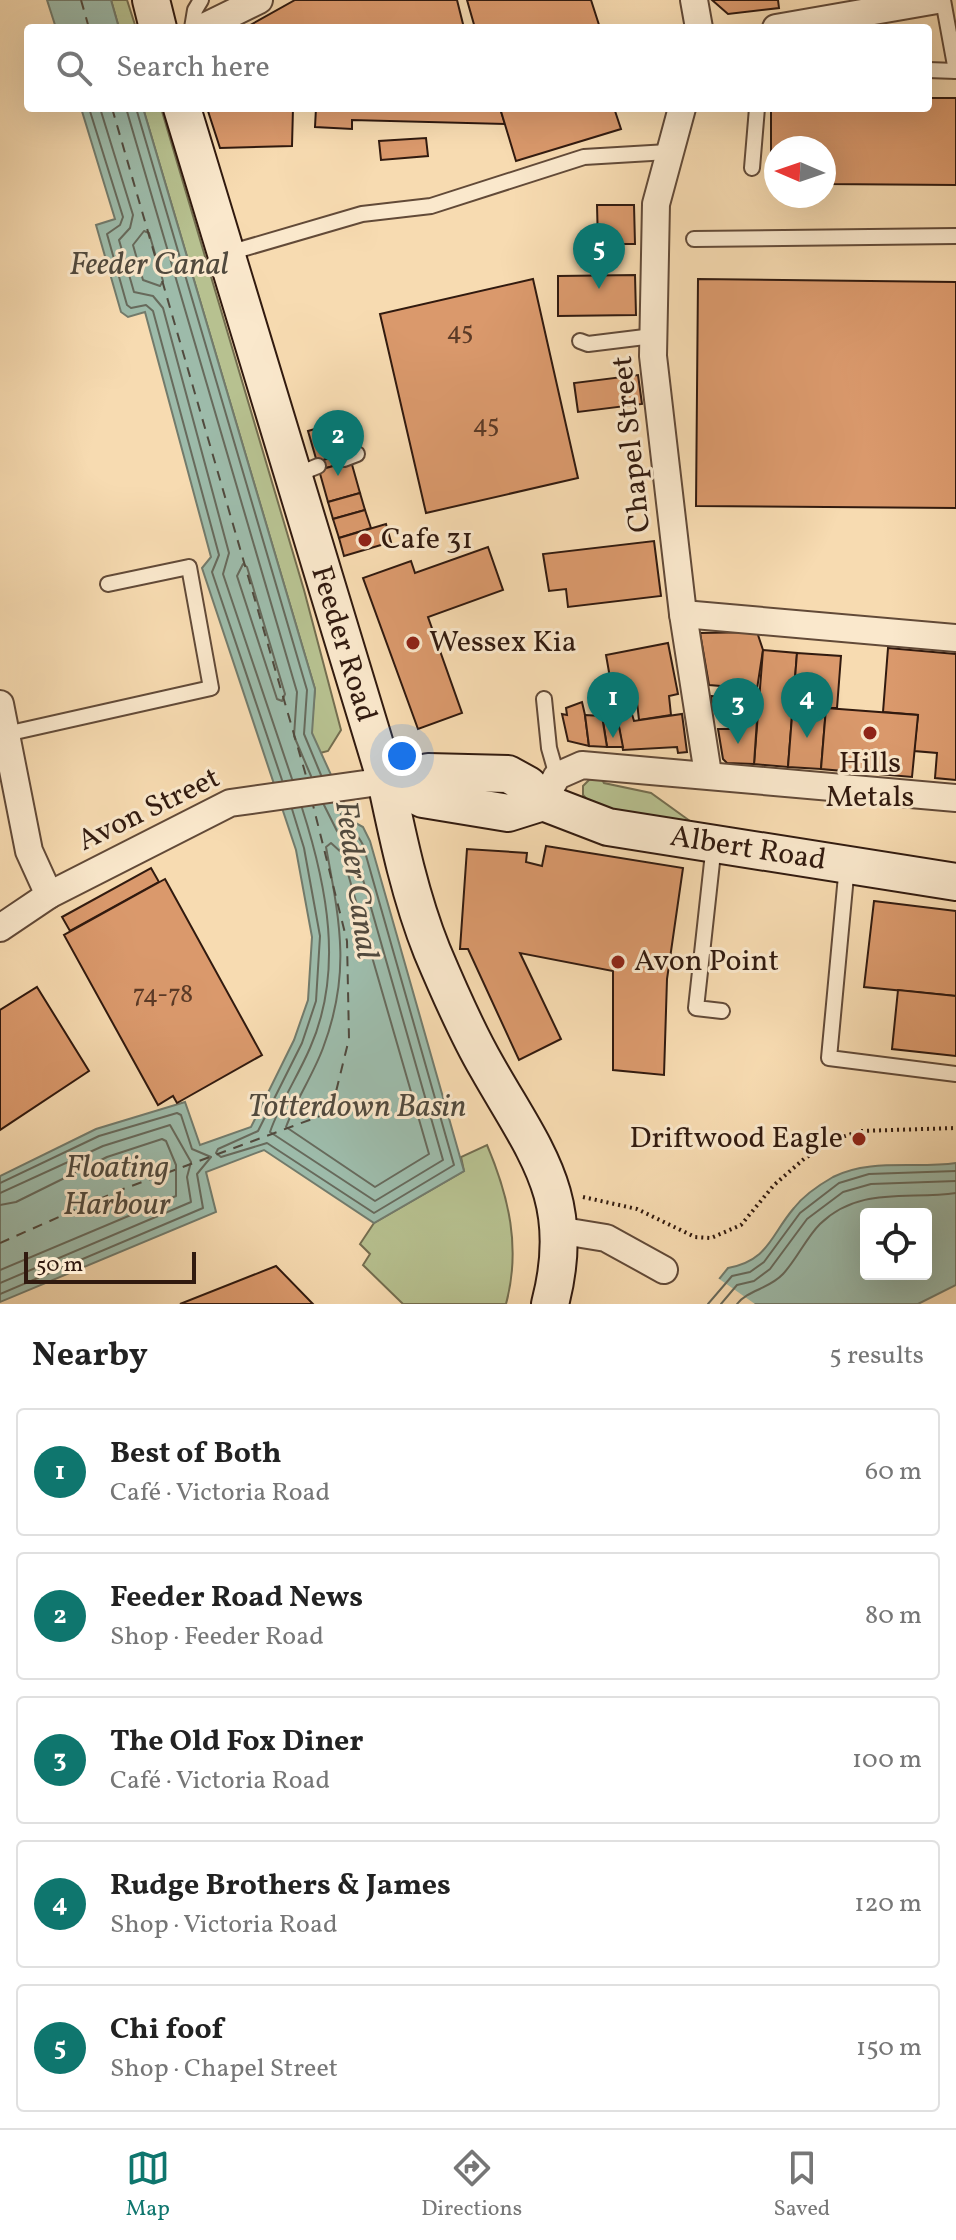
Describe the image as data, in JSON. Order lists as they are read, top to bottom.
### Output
{
  "streets": {
    "street": [
      "Chapel Street",
      "Feeder Road",
      "Avon Street",
      "Albert Road"
    ]
  },
  "crossings": [
    ["Feeder Road", "Avon Street"],
    ["Feeder Road", "Albert Road"],
    ["Avon Street", "Albert Road"]
  ],
  "water": ["Feeder Canal", "Totterdown Basin", "Floating Harbour"],
  "places": [
    "Cafe 31",
    "Wessex Kia",
    "Hills Metals",
    "Avon Point",
    "Driftwood Eagle"
  ],
  "house_numbers": ["45", "45", "74-78"],
  "scale_bar": "50 m",
  "north": "left",
  "page": {
    "search": "Search here",
    "pins": [
      "5",
      "2",
      "1",
      "4",
      "3"
    ],
    "scale": "50 m",
    "heading": ["Nearby", "5 results"],
    "list": [
      {
        "mark": "1",
        "name": "Best of Both",
        "note": "Café · Victoria Road",
        "value": "60 m"
      },
      {
        "mark": "2",
        "name": "Feeder Road News",
        "note": "Shop · Feeder Road",
        "value": "80 m"
      },
      {
        "mark": "3",
        "name": "The Old Fox Diner",
        "note": "Café · Victoria Road",
        "value": "100 m"
      },
      {
        "mark": "4",
        "name": "Rudge Brothers & James",
        "note": "Shop · Victoria Road",
        "value": "120 m"
      },
      {
        "mark": "5",
        "name": "Chi foof",
        "note": "Shop · Chapel Street",
        "value": "150 m"
      }
    ],
    "nav": ["Map", "Directions", "Saved"]
  }
}
